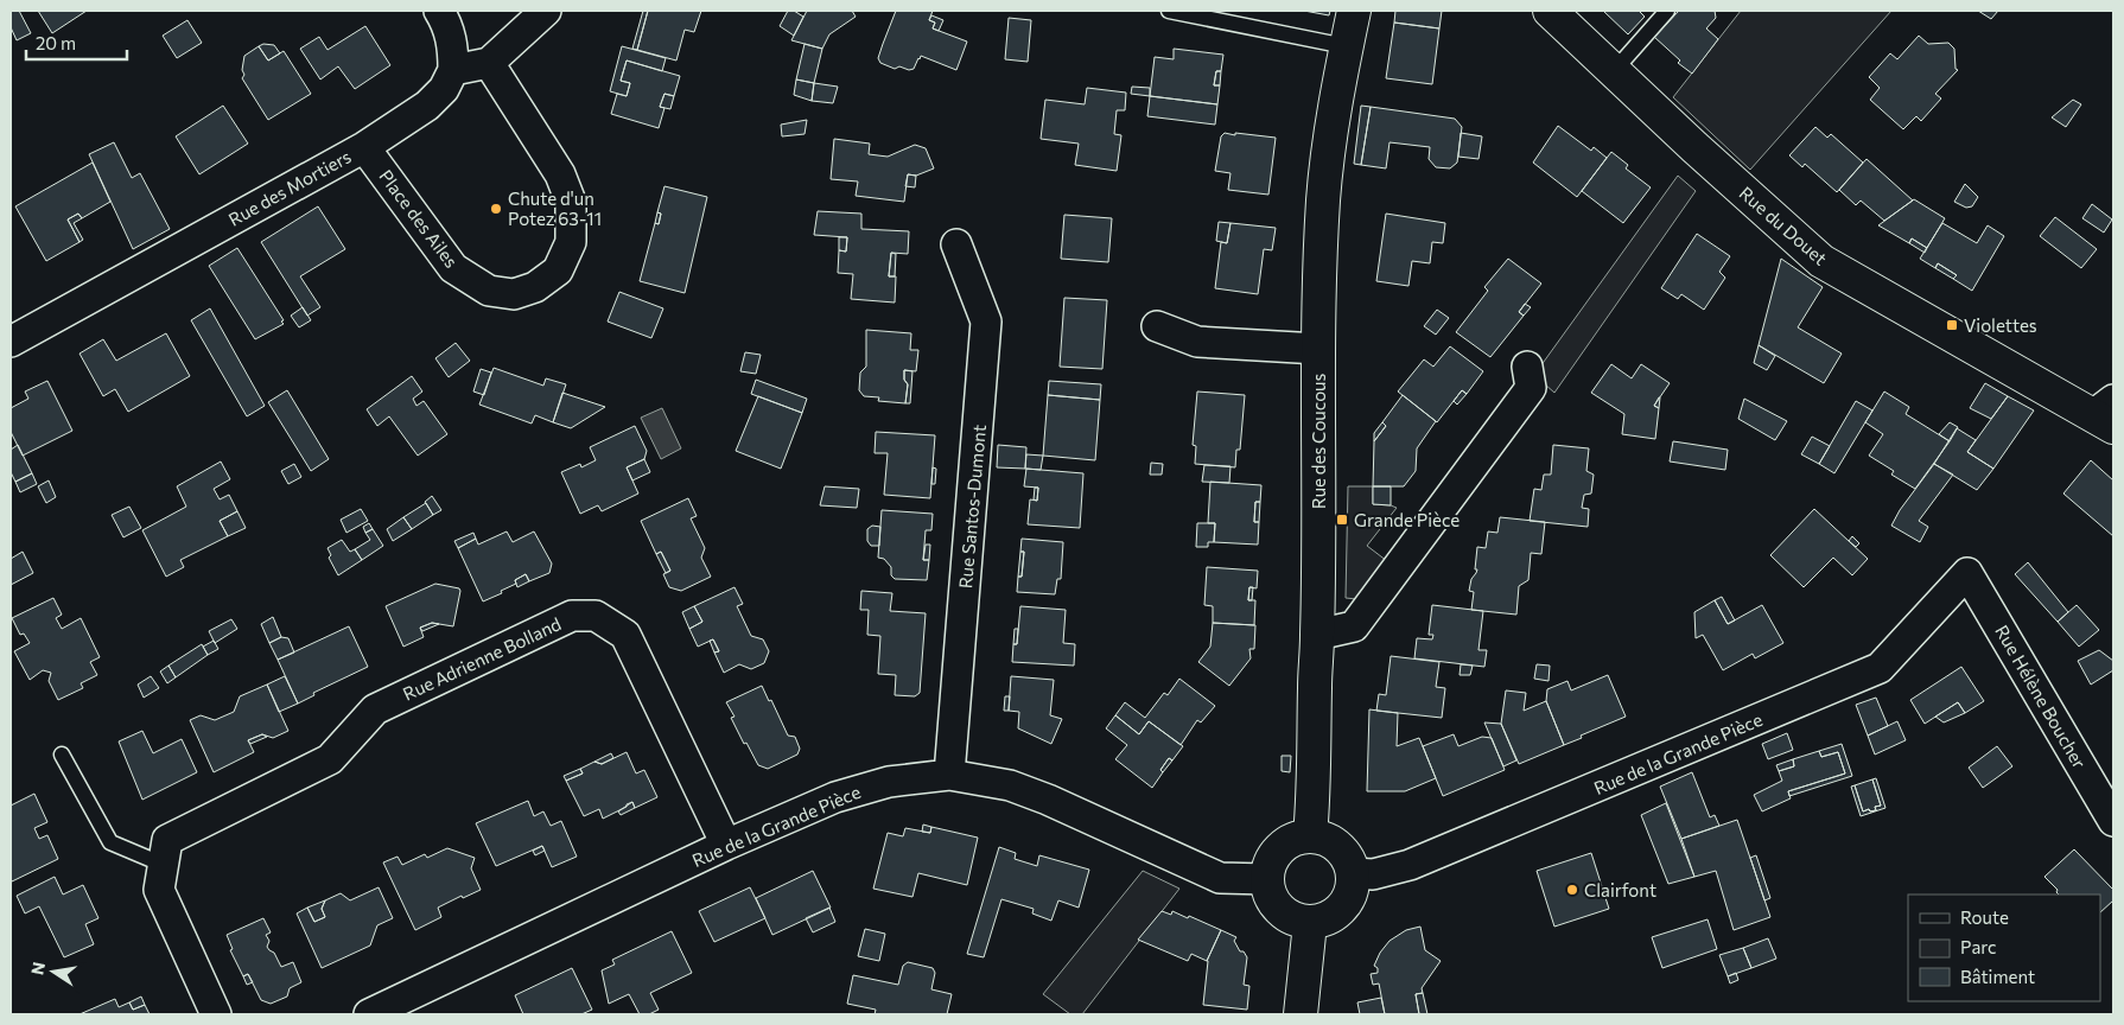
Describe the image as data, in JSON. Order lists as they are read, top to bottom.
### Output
{
  "streets": {
    "street": [
      "Rue des Mortiers",
      "Place des Ailes",
      "Rue du Douet",
      "Rue des Coucous",
      "Rue Santos-Dumont",
      "Rue Adrienne Bolland",
      "Rue Hélène Boucher",
      "Rue de la Grande Pièce"
    ]
  },
  "crossings": [
    ["Rue des Mortiers", "Place des Ailes"],
    ["Rue des Coucous", "Rue de la Grande Pièce"],
    ["Rue Santos-Dumont", "Rue de la Grande Pièce"],
    ["Rue Adrienne Bolland", "Rue de la Grande Pièce"],
    ["Rue Hélène Boucher", "Rue de la Grande Pièce"]
  ],
  "places": {
    "other": ["Chute d'un Potez 63-11", "Clairfont"],
    "transit": ["Violettes", "Grande Pièce"]
  },
  "legend": ["Route", "Parc", "Bâtiment"],
  "scale_bar": "20 m",
  "north": "left"
}
